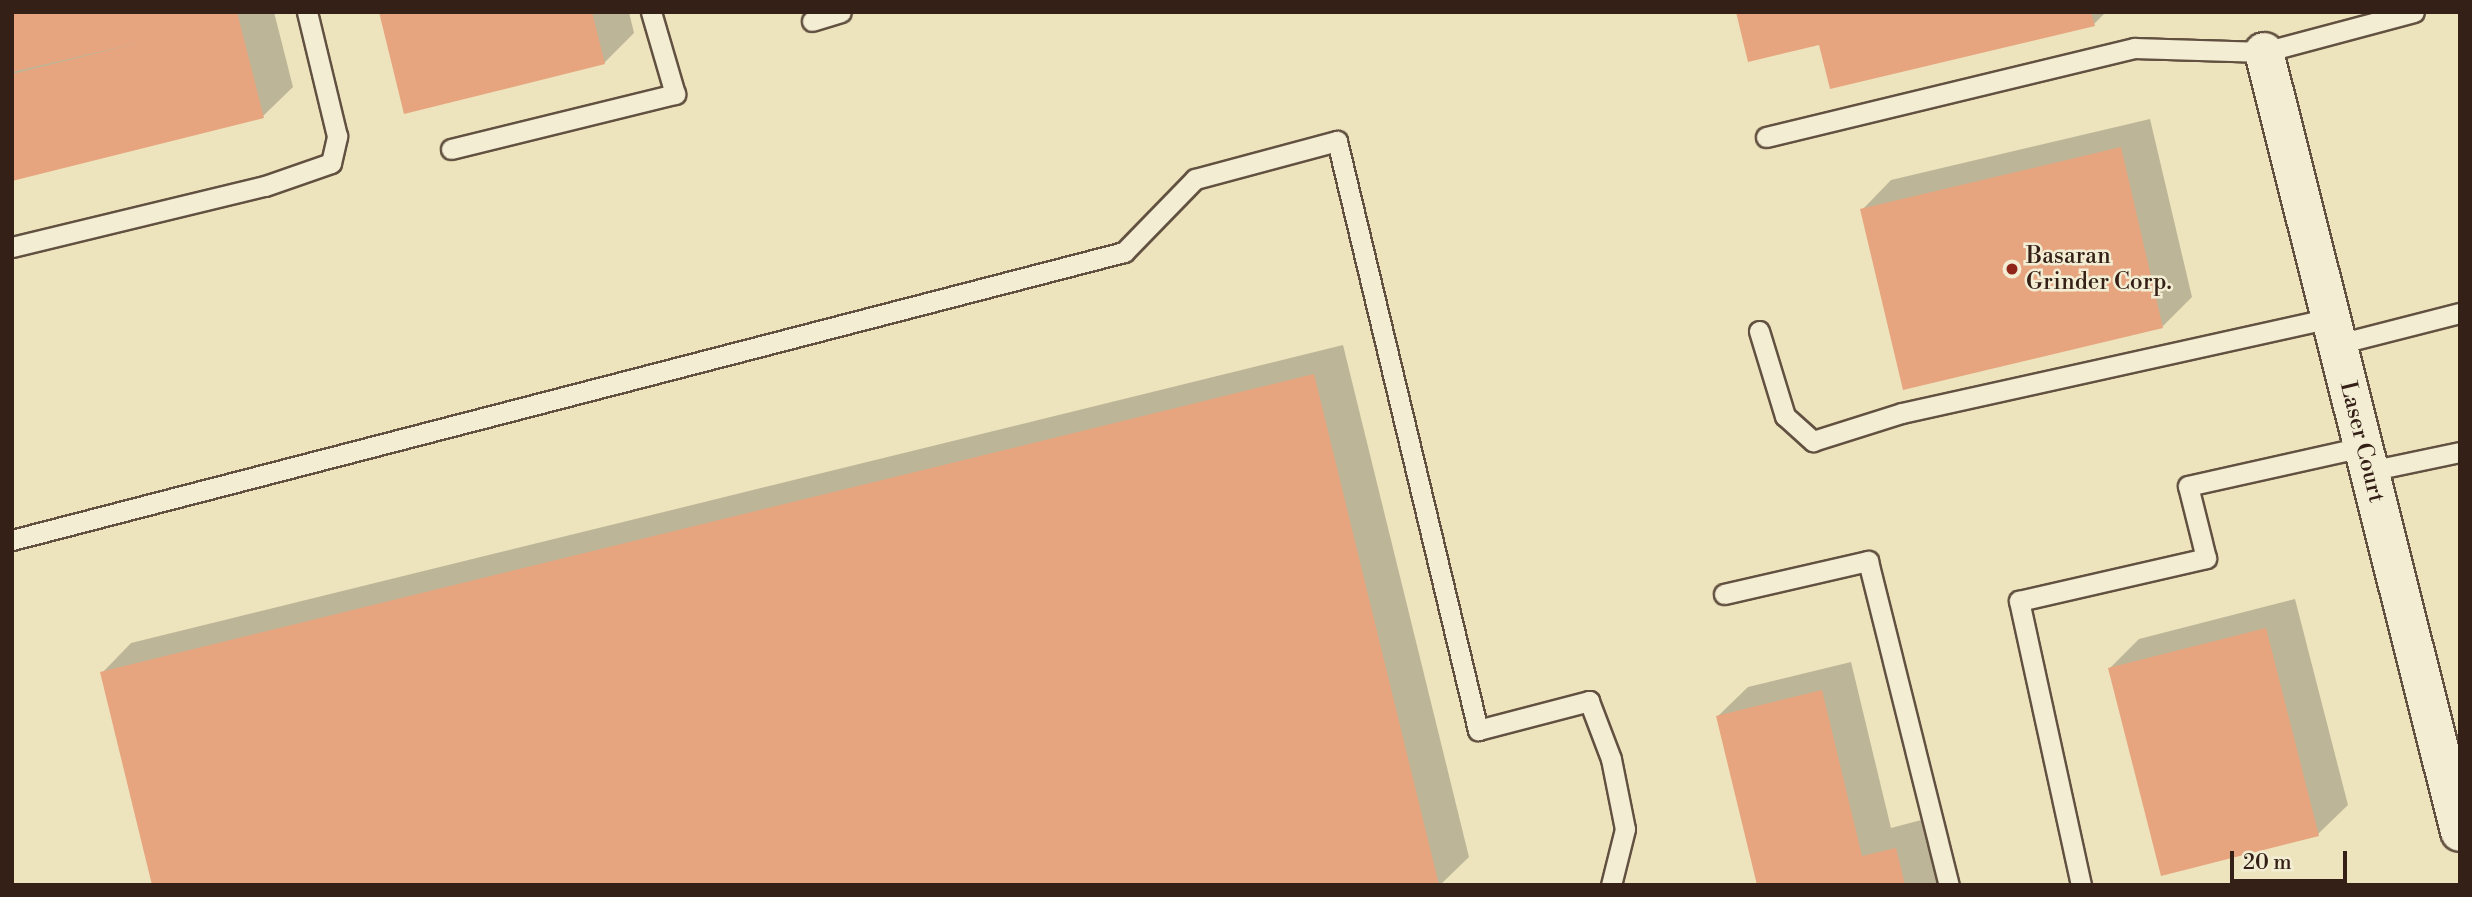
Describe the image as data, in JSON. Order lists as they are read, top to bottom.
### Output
{
  "streets": {
    "street": ["Laser Court"]
  },
  "places": ["Basaran Grinder Corp."],
  "scale_bar": "20 m"
}
